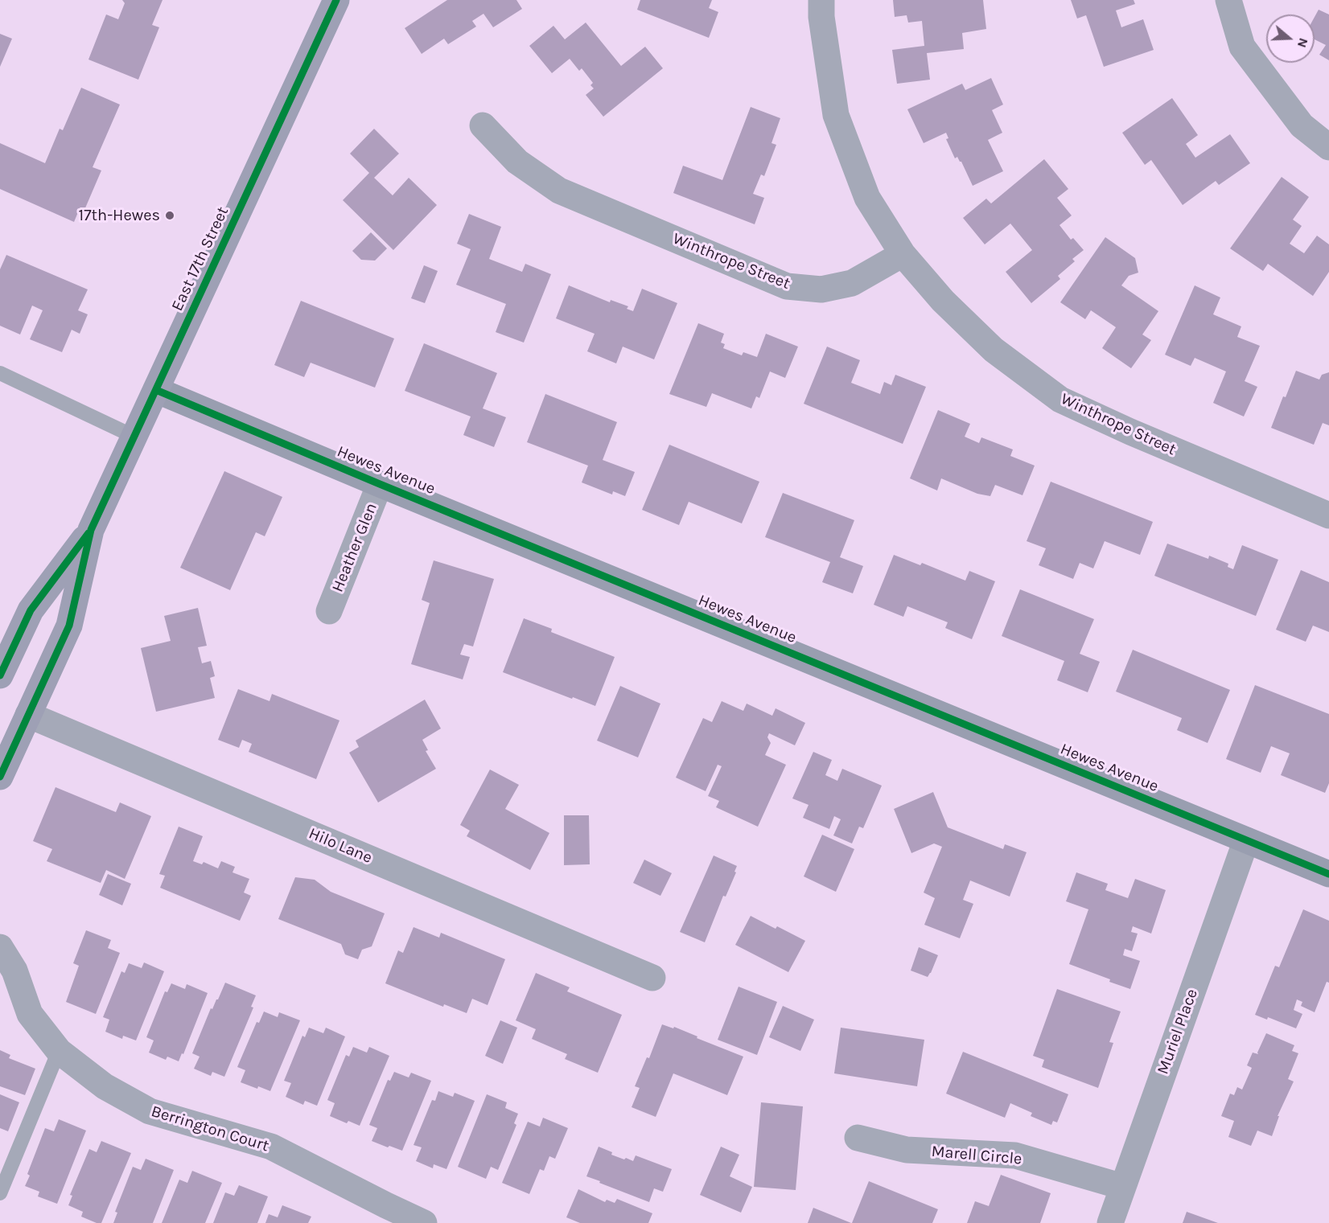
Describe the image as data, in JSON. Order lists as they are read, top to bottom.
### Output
{
  "streets": {
    "main road": ["East 17th Street"],
    "street": [
      "Winthrope Street",
      "Hewes Avenue",
      "Heather Glen",
      "Hilo Lane",
      "Muriel Place",
      "Berrington Court",
      "Marell Circle"
    ]
  },
  "crossings": [
    ["East 17th Street", "Hewes Avenue"],
    ["East 17th Street", "Hilo Lane"],
    ["Hewes Avenue", "Heather Glen"],
    ["Hewes Avenue", "Muriel Place"],
    ["Muriel Place", "Marell Circle"]
  ],
  "places": ["17th-Hewes"],
  "north": "right"
}
